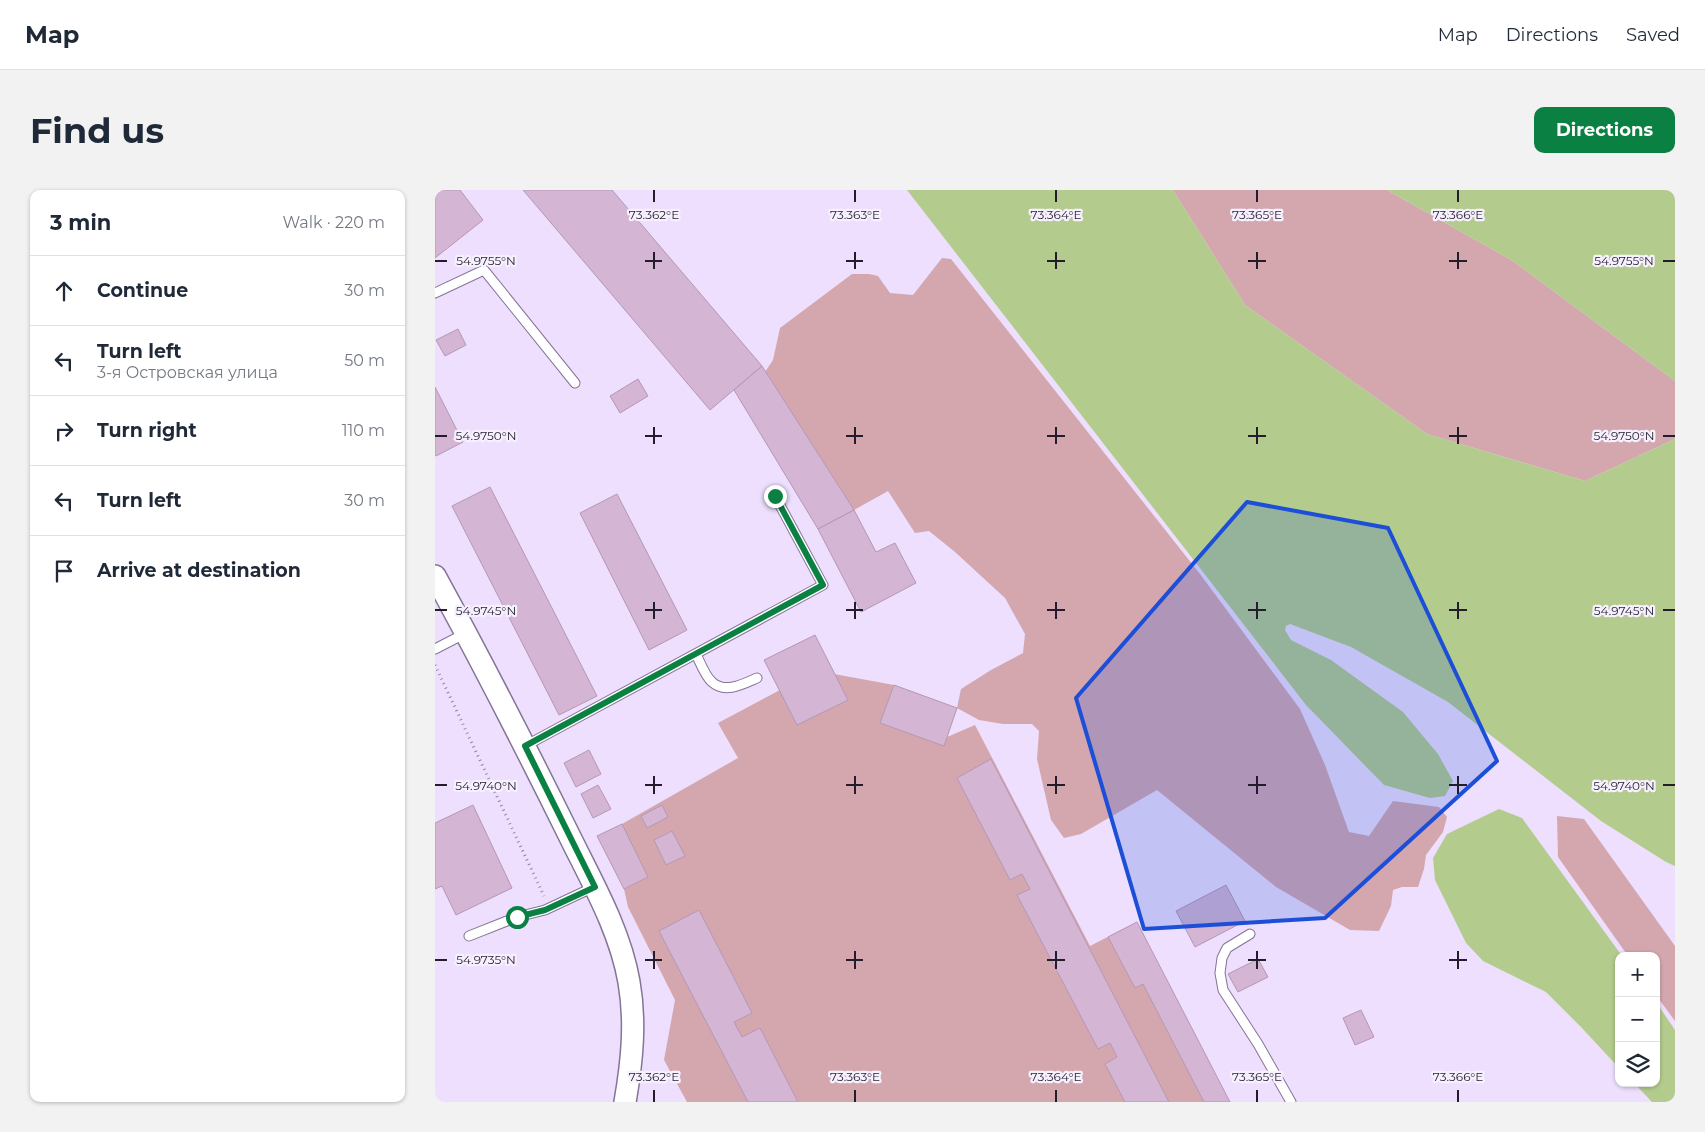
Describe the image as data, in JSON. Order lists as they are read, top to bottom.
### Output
{
  "page": {
    "header": "Map",
    "nav": ["Map", "Directions", "Saved"],
    "buttons": "Directions",
    "title": "Find us",
    "heading": ["3 min", "Walk · 220 m"],
    "list": [
      ["Continue", "30 m"],
      ["Turn left", "3-я Островская улица", "50 m"],
      ["Turn right", "110 m"],
      ["Turn left", "30 m"],
      "Arrive at destination"
    ],
    "map_buttons": ["+", "−"]
  },
  "coordinates": [
    "73.362°E",
    "73.363°E",
    "73.364°E",
    "73.365°E",
    "73.366°E",
    "54.9755°N",
    "54.9750°N",
    "54.9745°N",
    "54.9740°N",
    "54.9735°N"
  ]
}
